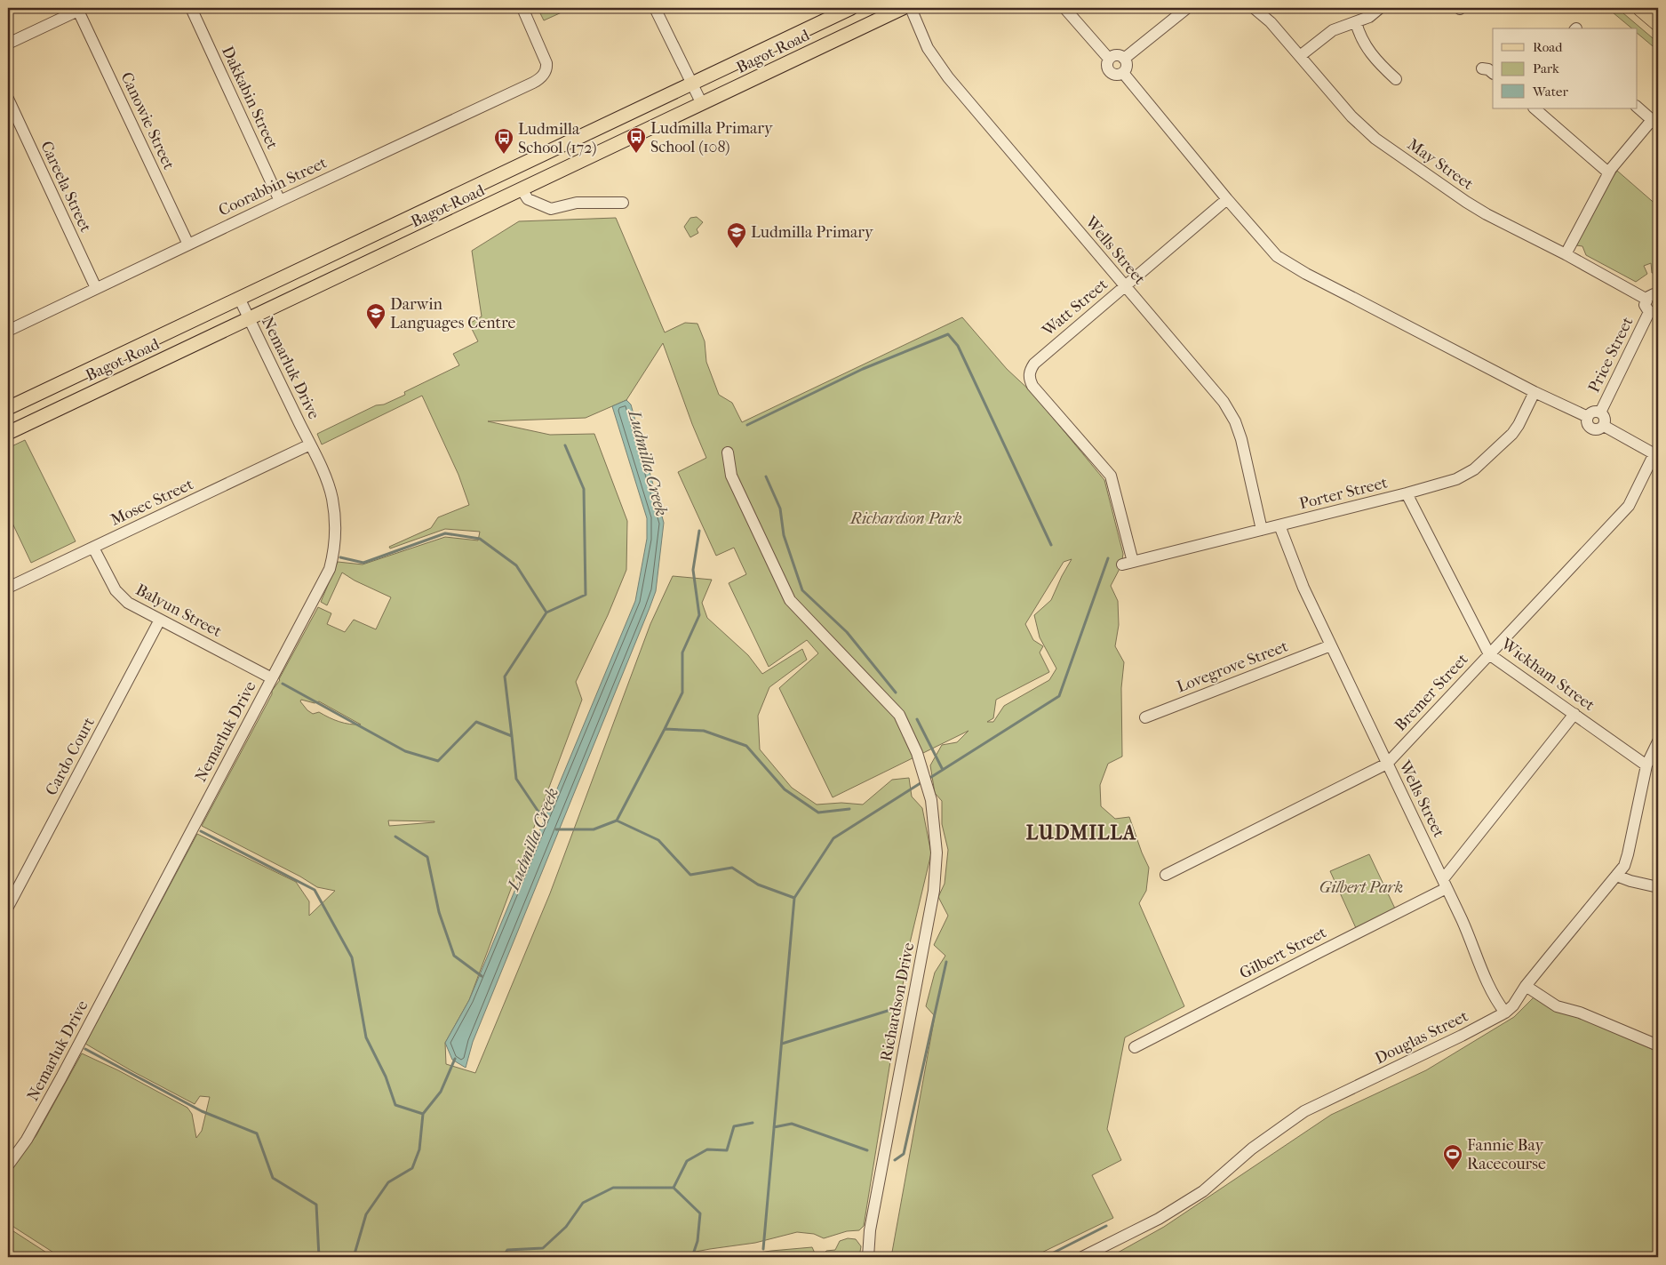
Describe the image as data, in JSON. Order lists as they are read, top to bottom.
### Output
{
  "streets": {
    "main road": ["Bagot Road"],
    "street": [
      "Dakkabin Street",
      "Canowie Street",
      "May Street",
      "Careela Street",
      "Coorabbin Street",
      "Wells Street",
      "Watt Street",
      "Price Street",
      "Nemarluk Drive",
      "Porter Street",
      "Mosec Street",
      "Balyun Street",
      "Lovegrove Street",
      "Wickham Street",
      "Bremer Street",
      "Cardo Court",
      "Gilbert Street",
      "Richardson Drive",
      "Douglas Street"
    ]
  },
  "crossings": [
    ["Bagot Road", "Nemarluk Drive"],
    ["Dakkabin Street", "Coorabbin Street"],
    ["Canowie Street", "Coorabbin Street"],
    ["Careela Street", "Coorabbin Street"],
    ["Wells Street", "Watt Street"],
    ["Wells Street", "Porter Street"],
    ["Wells Street", "Lovegrove Street"],
    ["Wells Street", "Bremer Street"],
    ["Wells Street", "Gilbert Street"],
    ["Wells Street", "Douglas Street"],
    ["Watt Street", "Porter Street"],
    ["Nemarluk Drive", "Mosec Street"],
    ["Nemarluk Drive", "Balyun Street"],
    ["Porter Street", "Wickham Street"],
    ["Mosec Street", "Balyun Street"],
    ["Balyun Street", "Cardo Court"],
    ["Wickham Street", "Bremer Street"],
    ["Wickham Street", "Gilbert Street"],
    ["Wickham Street", "Douglas Street"]
  ],
  "districts": ["LUDMILLA"],
  "water": ["Ludmilla Creek"],
  "parks": ["Richardson Park", "Gilbert Park"],
  "places": {
    "bus stop": ["Ludmilla Primary School (108)", "Ludmilla School (172)"],
    "school or university": ["Ludmilla Primary", "Darwin Languages Centre"],
    "sports": ["Fannie Bay Racecourse"]
  },
  "legend": ["Road", "Park", "Water"]
}
